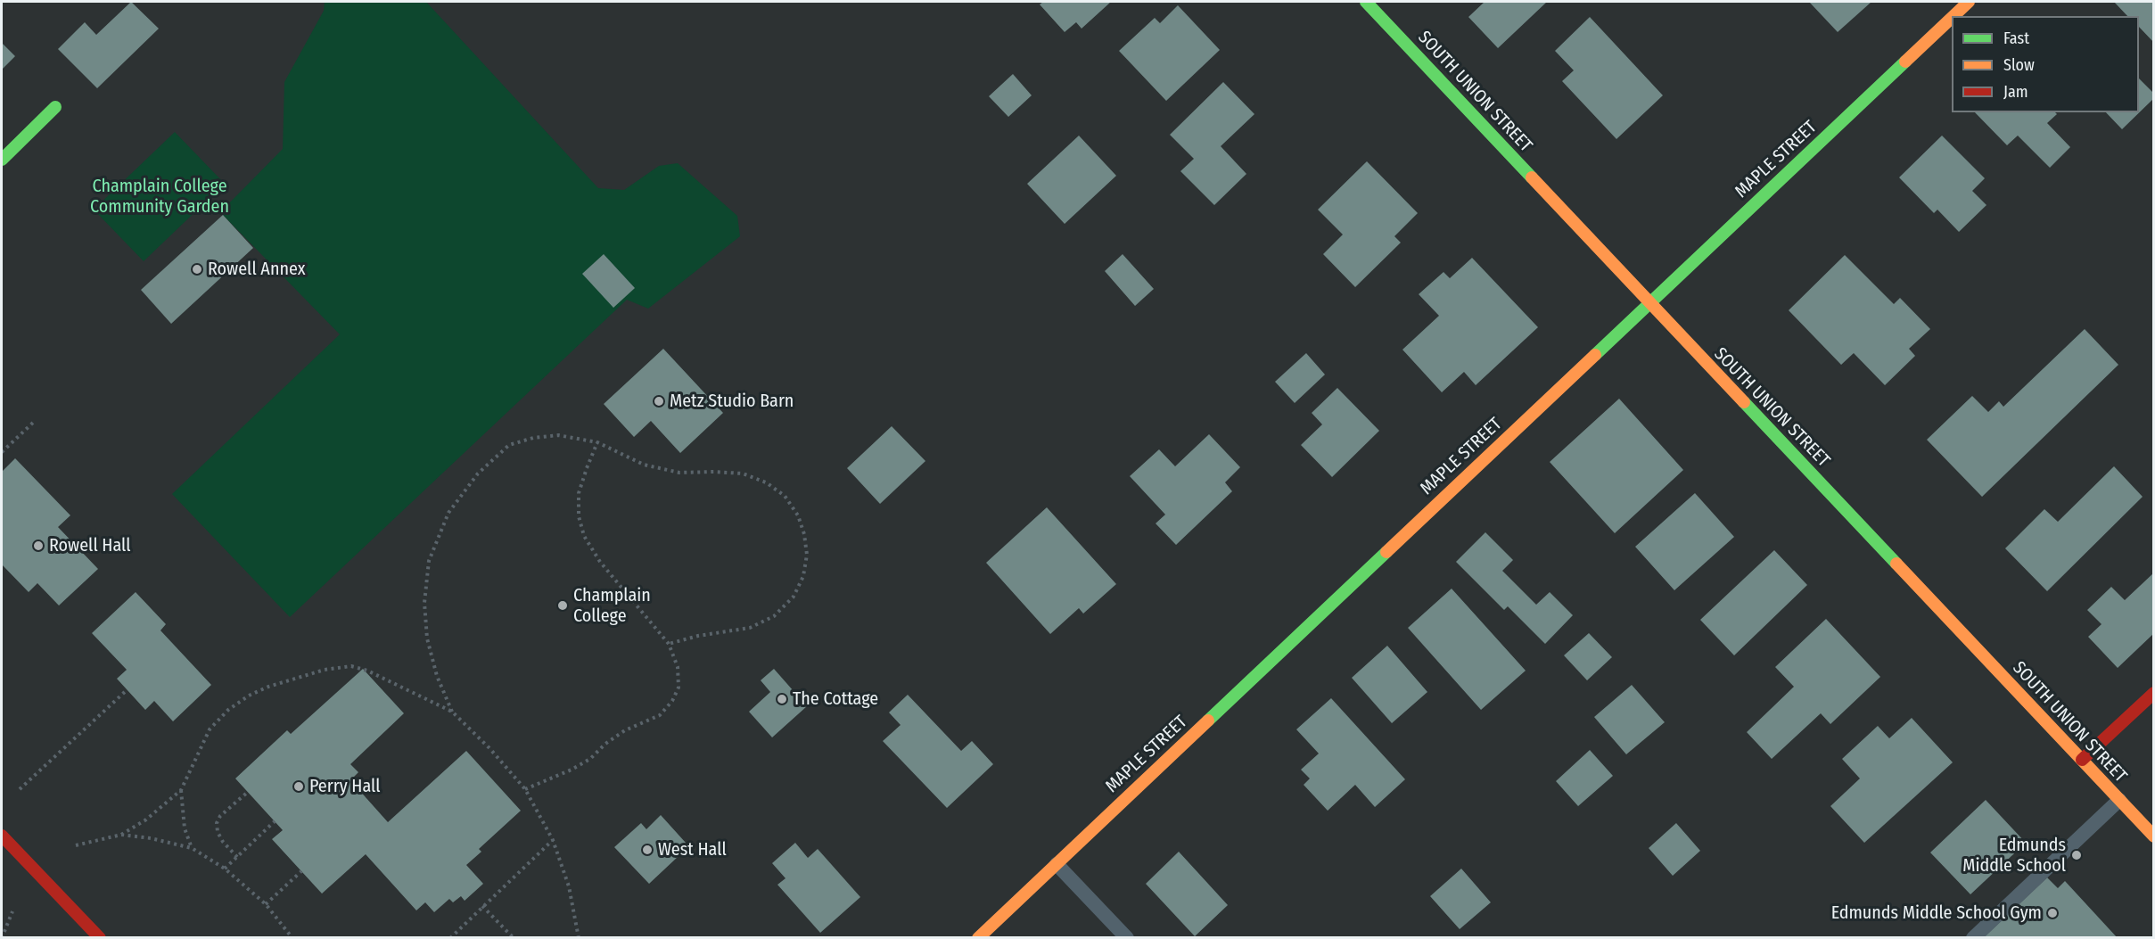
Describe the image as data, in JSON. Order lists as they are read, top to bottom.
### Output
{
  "streets": {
    "street": ["SOUTH UNION STREET", "MAPLE STREET"]
  },
  "crossings": [
    ["SOUTH UNION STREET", "MAPLE STREET"]
  ],
  "parks": ["Champlain College Community Garden"],
  "places": [
    "Rowell Annex",
    "Metz Studio Barn",
    "Rowell Hall",
    "Champlain College",
    "The Cottage",
    "Perry Hall",
    "West Hall",
    "Edmunds Middle School",
    "Edmunds Middle School Gym"
  ],
  "legend": ["Fast", "Slow", "Jam"]
}
